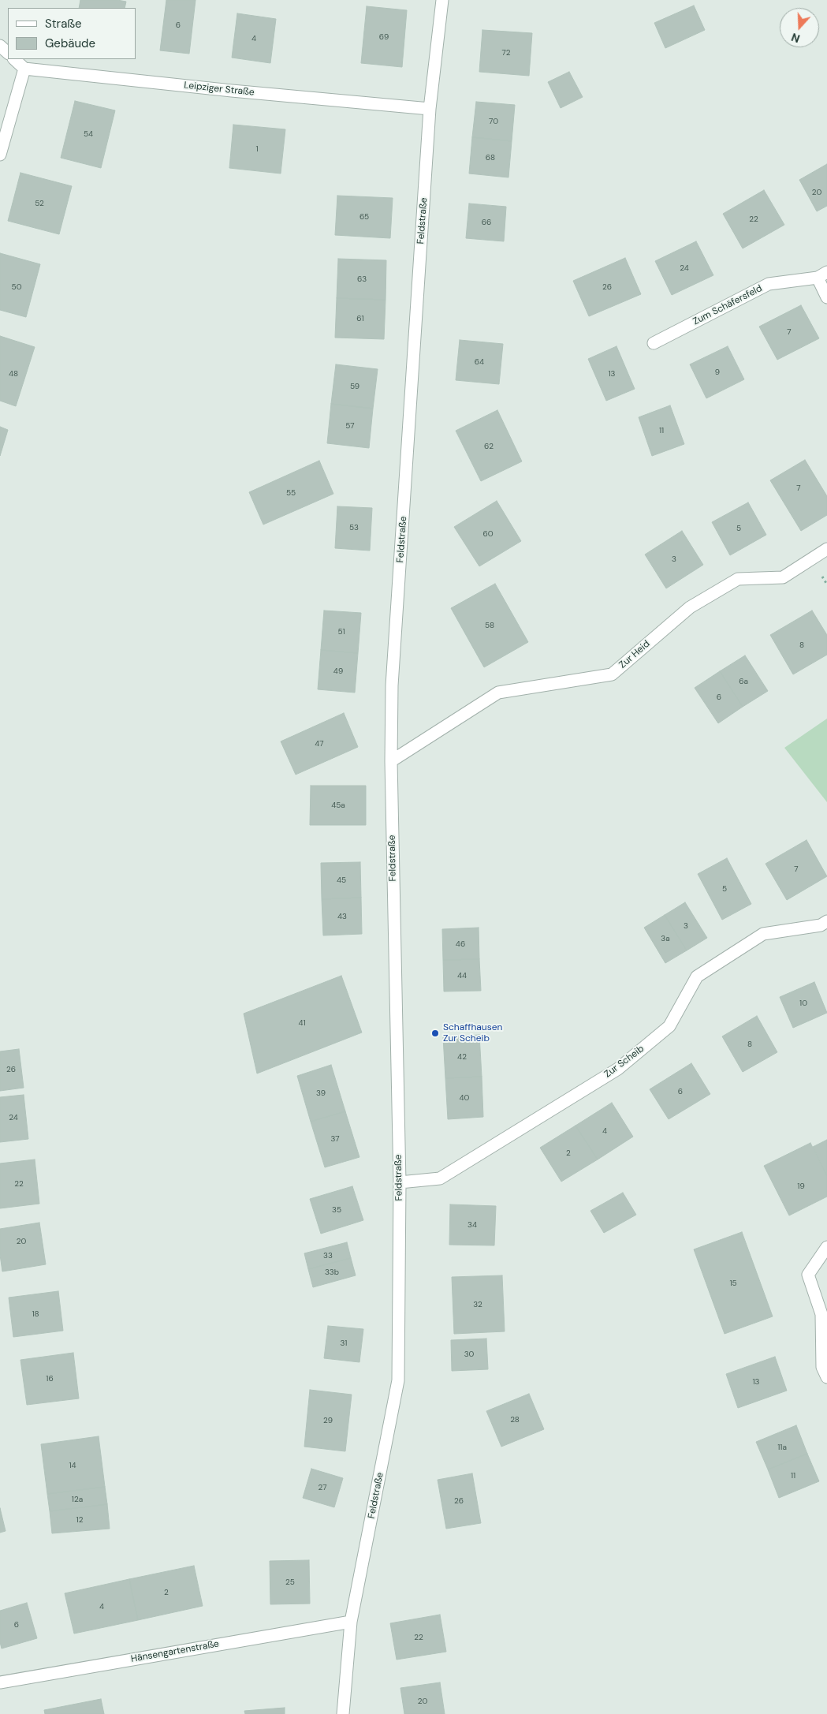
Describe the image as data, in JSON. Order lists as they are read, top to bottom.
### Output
{
  "streets": {
    "street": [
      "Leipziger Straße",
      "Feldstraße",
      "Zum Schäfersfeld",
      "Zur Heid",
      "Zur Scheib",
      "Hänsengartenstraße"
    ]
  },
  "crossings": [
    ["Leipziger Straße", "Feldstraße"],
    ["Feldstraße", "Zur Heid"],
    ["Feldstraße", "Zur Scheib"],
    ["Feldstraße", "Hänsengartenstraße"]
  ],
  "places": ["Schaffhausen Zur Scheib"],
  "house_numbers": [
    "6",
    "69",
    "4",
    "72",
    "70",
    "54",
    "1",
    "68",
    "20",
    "52",
    "65",
    "22",
    "66",
    "24",
    "63",
    "50",
    "26",
    "61",
    "7",
    "64",
    "9",
    "48",
    "13",
    "59",
    "57",
    "11",
    "62",
    "7",
    "55",
    "53",
    "5",
    "60",
    "3",
    "58",
    "51",
    "8",
    "49",
    "6a",
    "6",
    "47",
    "45a",
    "7",
    "45",
    "5",
    "43",
    "3",
    "3a",
    "46",
    "44",
    "10",
    "41",
    "8",
    "42",
    "26",
    "6",
    "39",
    "40",
    "24",
    "4",
    "37",
    "2",
    "22",
    "19",
    "35",
    "34",
    "20",
    "33",
    "33b",
    "15",
    "32",
    "18",
    "31",
    "30",
    "16",
    "13",
    "28",
    "29",
    "11a",
    "14",
    "11",
    "27",
    "12a",
    "26",
    "12",
    "25",
    "2",
    "4",
    "6",
    "22",
    "20"
  ],
  "legend": ["Straße", "Gebäude"],
  "north": "bottom"
}
